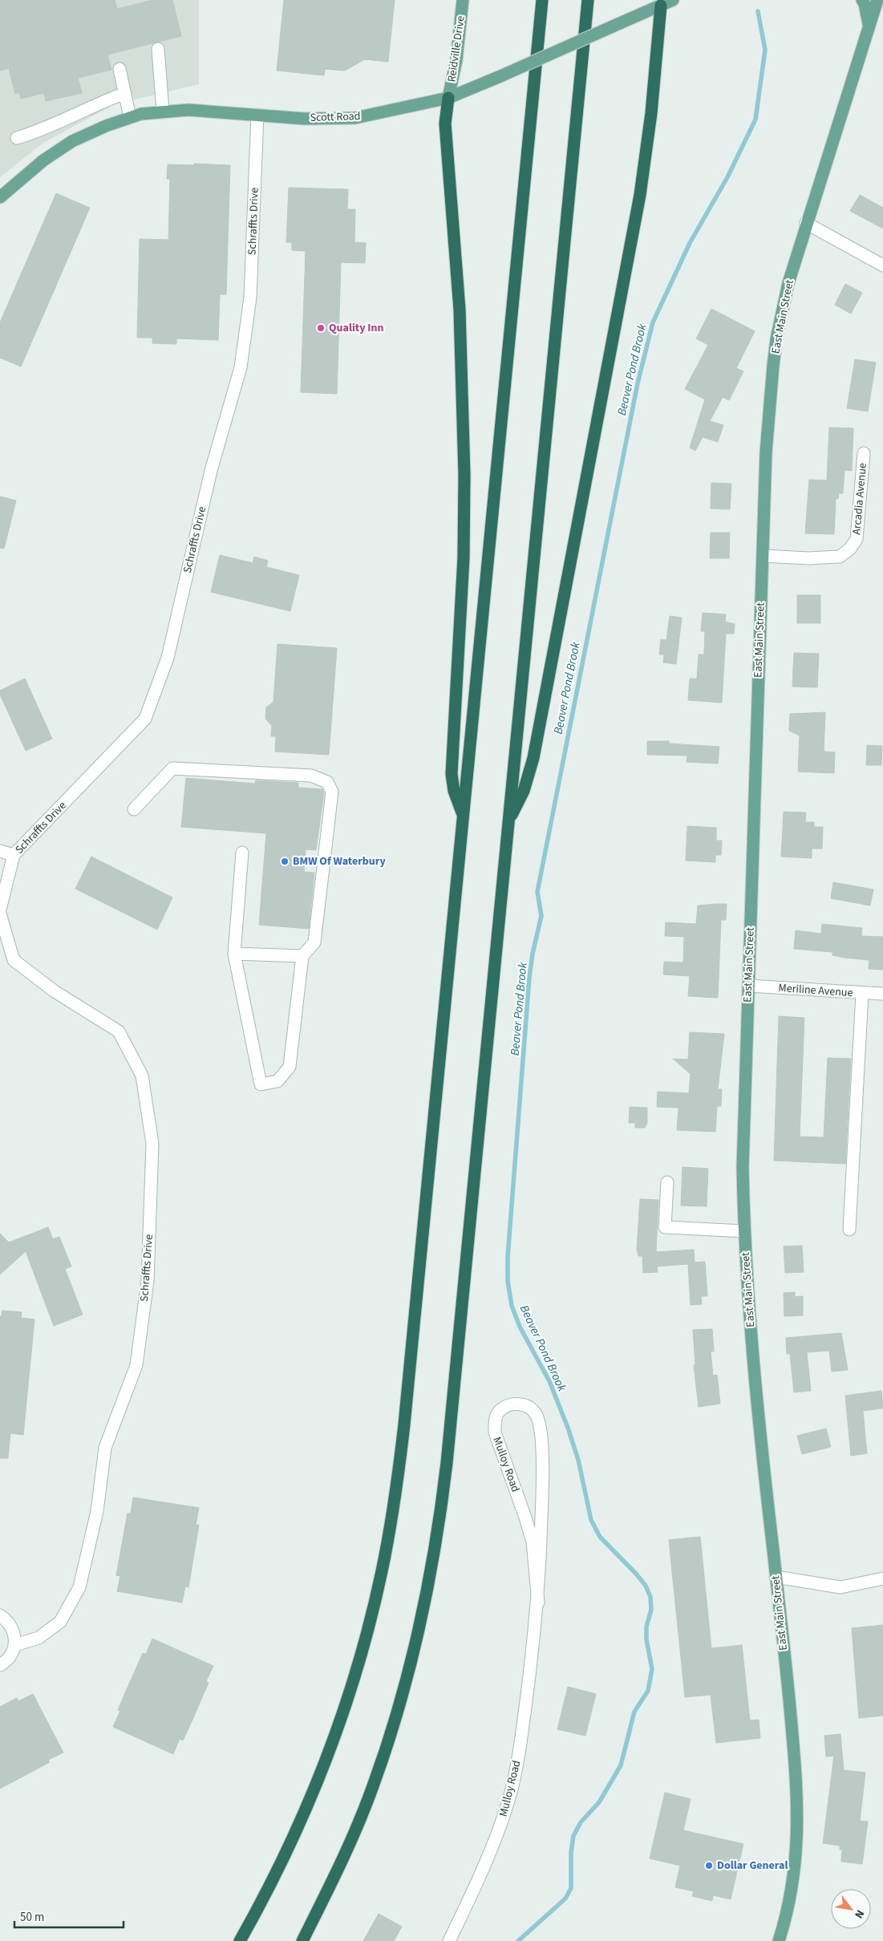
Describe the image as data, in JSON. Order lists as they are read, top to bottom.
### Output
{
  "streets": {
    "main road": ["Reidville Drive", "Scott Road", "East Main Street"],
    "street": [
      "Schraffts Drive",
      "Arcadia Avenue",
      "Meriline Avenue",
      "Mulloy Road"
    ]
  },
  "crossings": [
    ["Reidville Drive", "Scott Road"],
    ["Scott Road", "Schraffts Drive"],
    ["East Main Street", "Arcadia Avenue"],
    ["East Main Street", "Meriline Avenue"]
  ],
  "water": ["Beaver Pond Brook"],
  "places": ["Quality Inn", "BMW Of Waterbury", "Dollar General"],
  "scale_bar": "50 m",
  "north": "bottom right"
}
